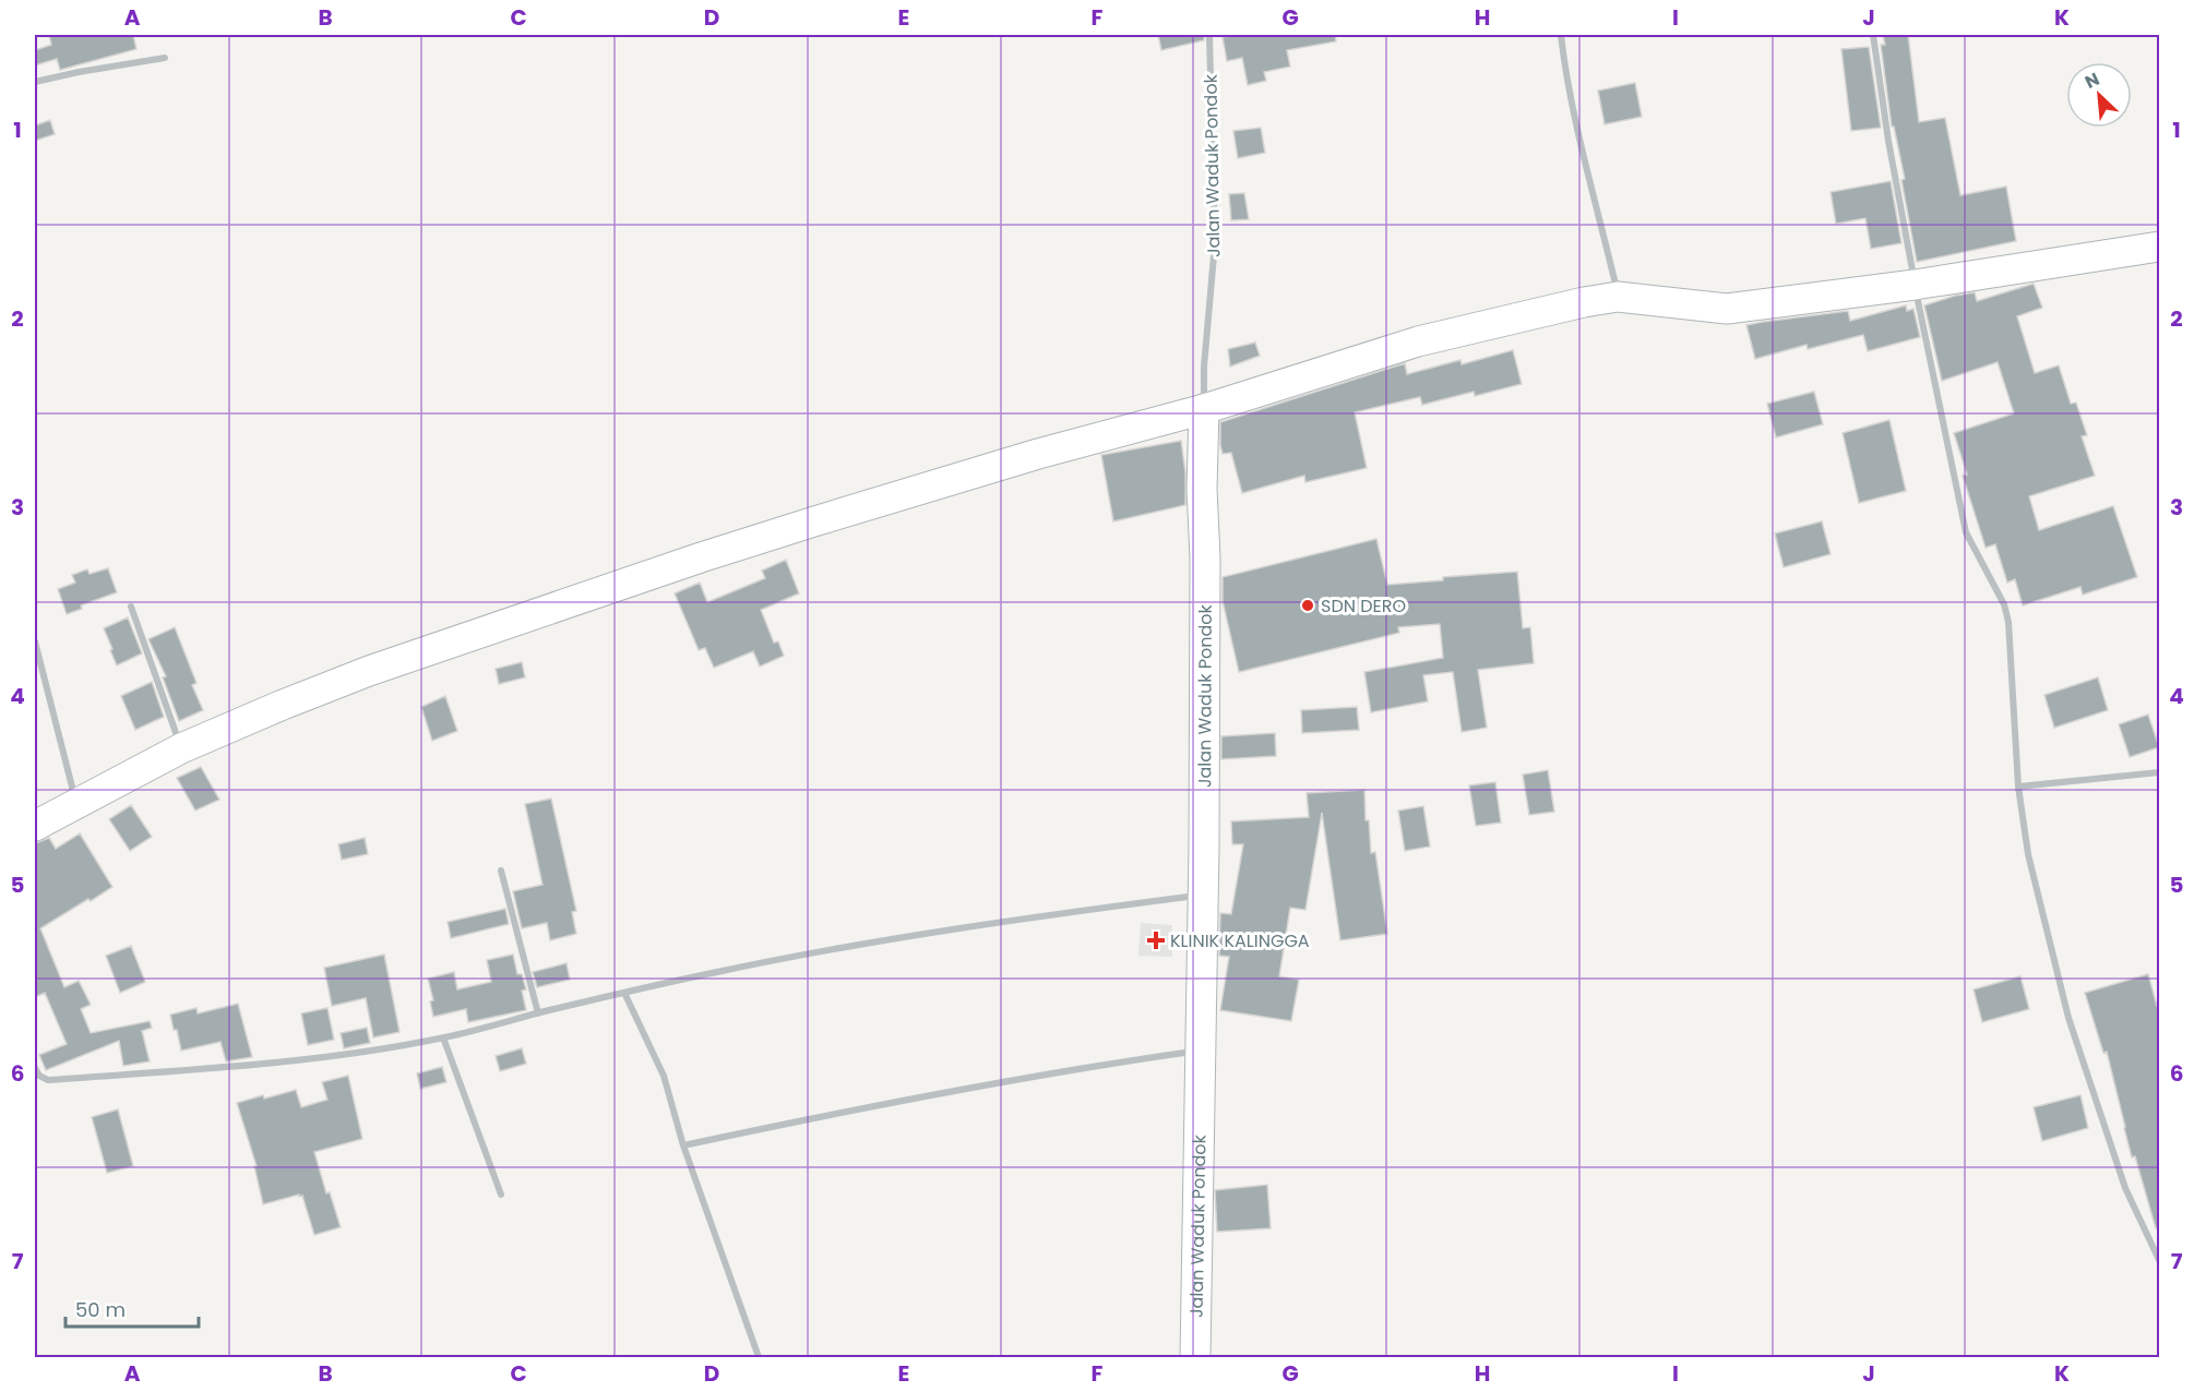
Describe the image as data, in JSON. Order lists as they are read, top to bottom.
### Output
{
  "streets": {
    "street": ["Jalan Waduk Pondok"]
  },
  "places": {
    "other": ["SDN DERO"],
    "health": ["KLINIK KALINGGA"]
  },
  "scale_bar": "50 m",
  "north": "top left",
  "grid": {
    "columns": [
      "A",
      "B",
      "C",
      "D",
      "E",
      "F",
      "G",
      "H",
      "I",
      "J",
      "K"
    ],
    "rows": [
      "1",
      "2",
      "3",
      "4",
      "5",
      "6",
      "7"
    ]
  }
}
